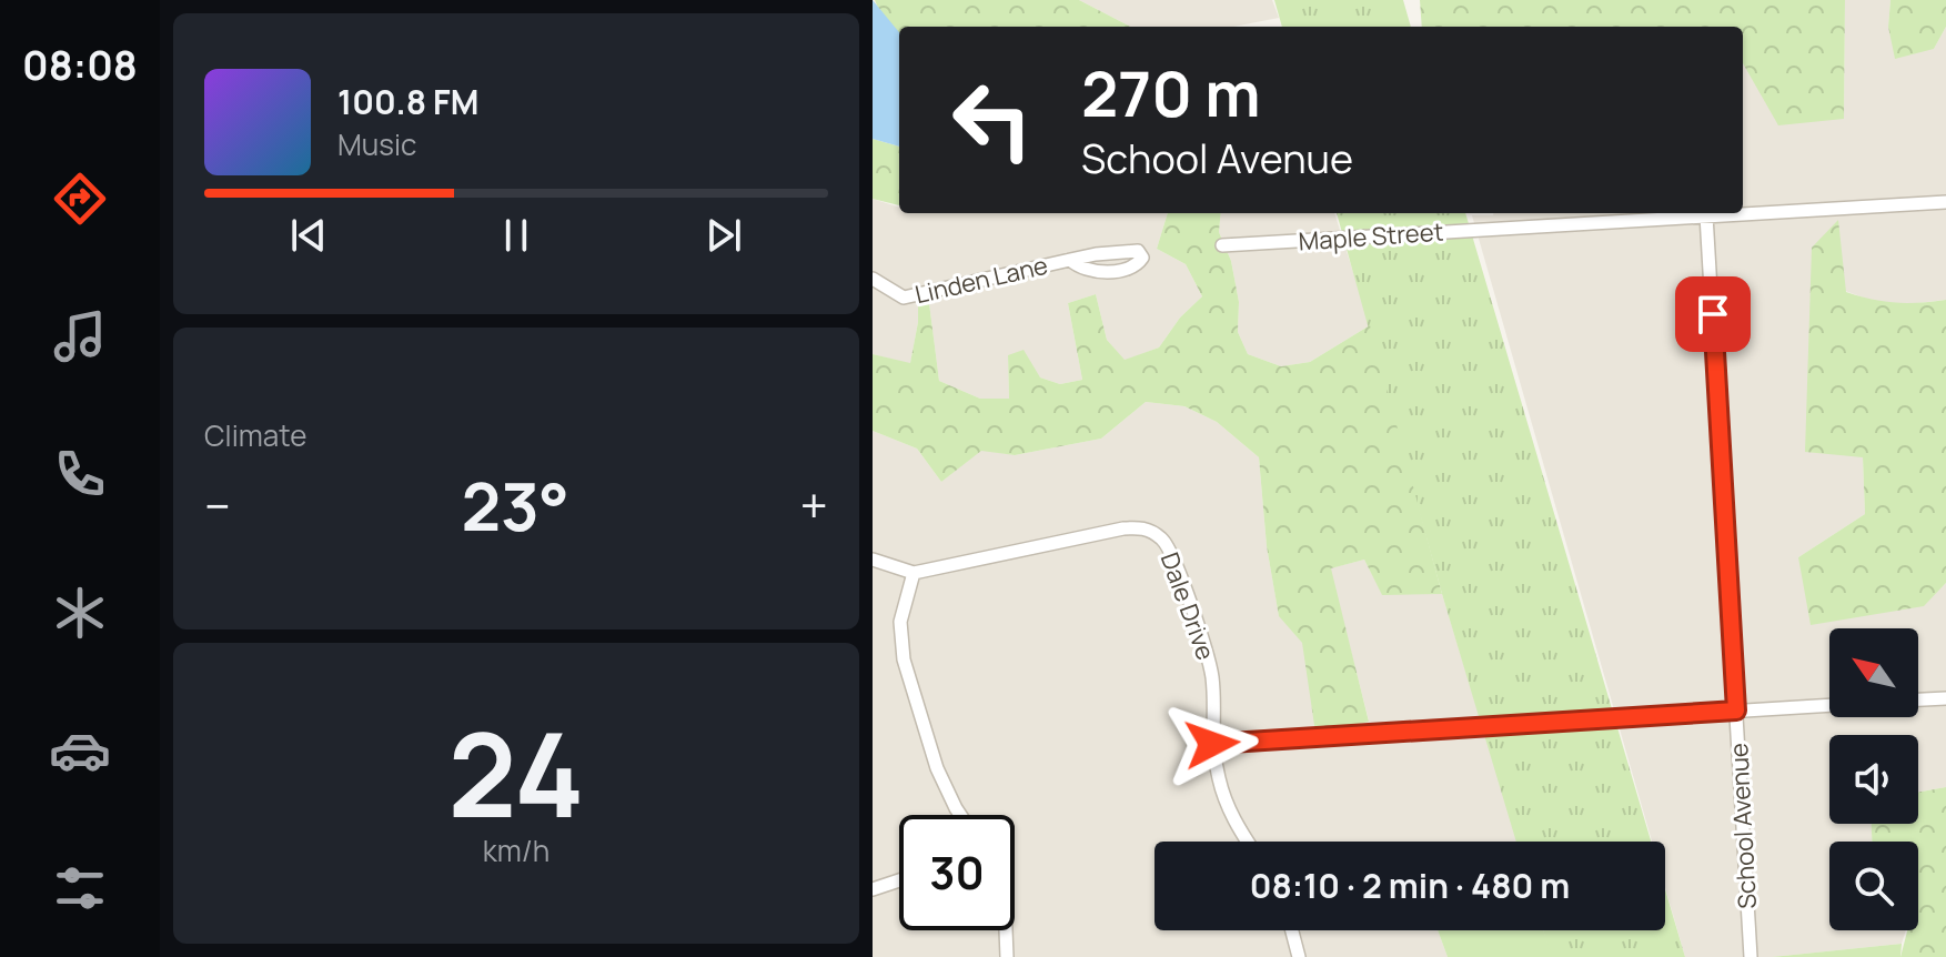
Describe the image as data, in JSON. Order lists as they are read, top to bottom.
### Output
{
  "streets": {
    "street": [
      "Maple Street",
      "Linden Lane",
      "Dale Drive",
      "School Avenue"
    ]
  },
  "crossings": [
    ["Maple Street", "School Avenue"]
  ],
  "north": "top left",
  "page": {
    "tabs": "08:08",
    "turn": ["270 m", "School Avenue"],
    "song": ["100.8 FM", "Music"],
    "tile": [
      "Climate",
      ["24", "km/h"]
    ],
    "heat": ["−", "23°", "+"],
    "limit": "30",
    "trip": "08:10 · 2 min · 480 m"
  }
}
